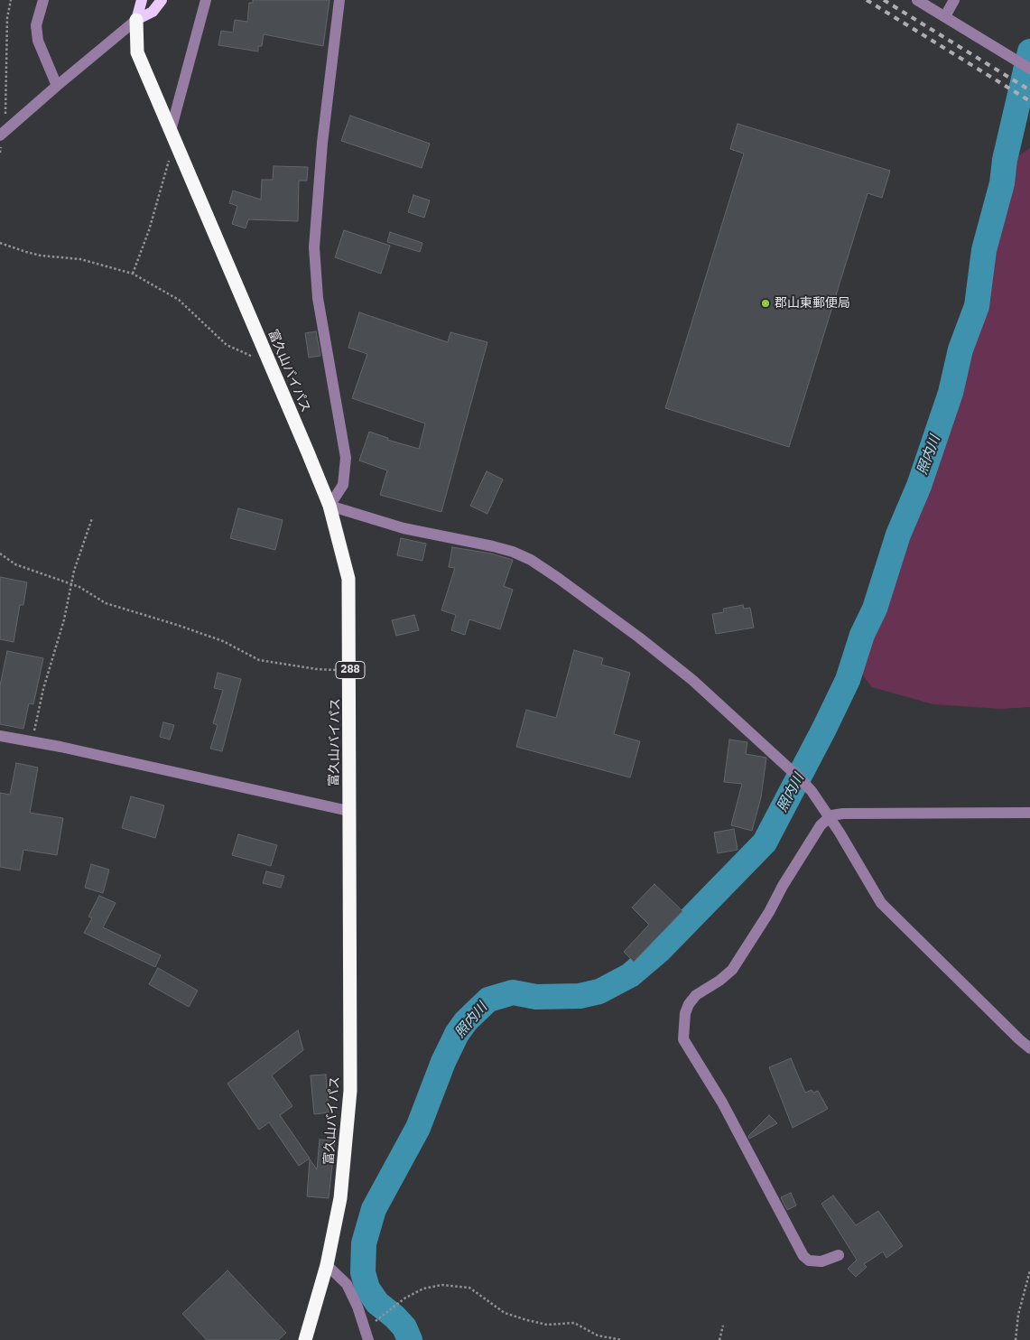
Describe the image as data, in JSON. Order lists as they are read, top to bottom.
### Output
{
  "streets": {
    "highway": ["富久山バイパス", "288"]
  },
  "water": ["照内川"],
  "places": ["郡山東郵便局"]
}
